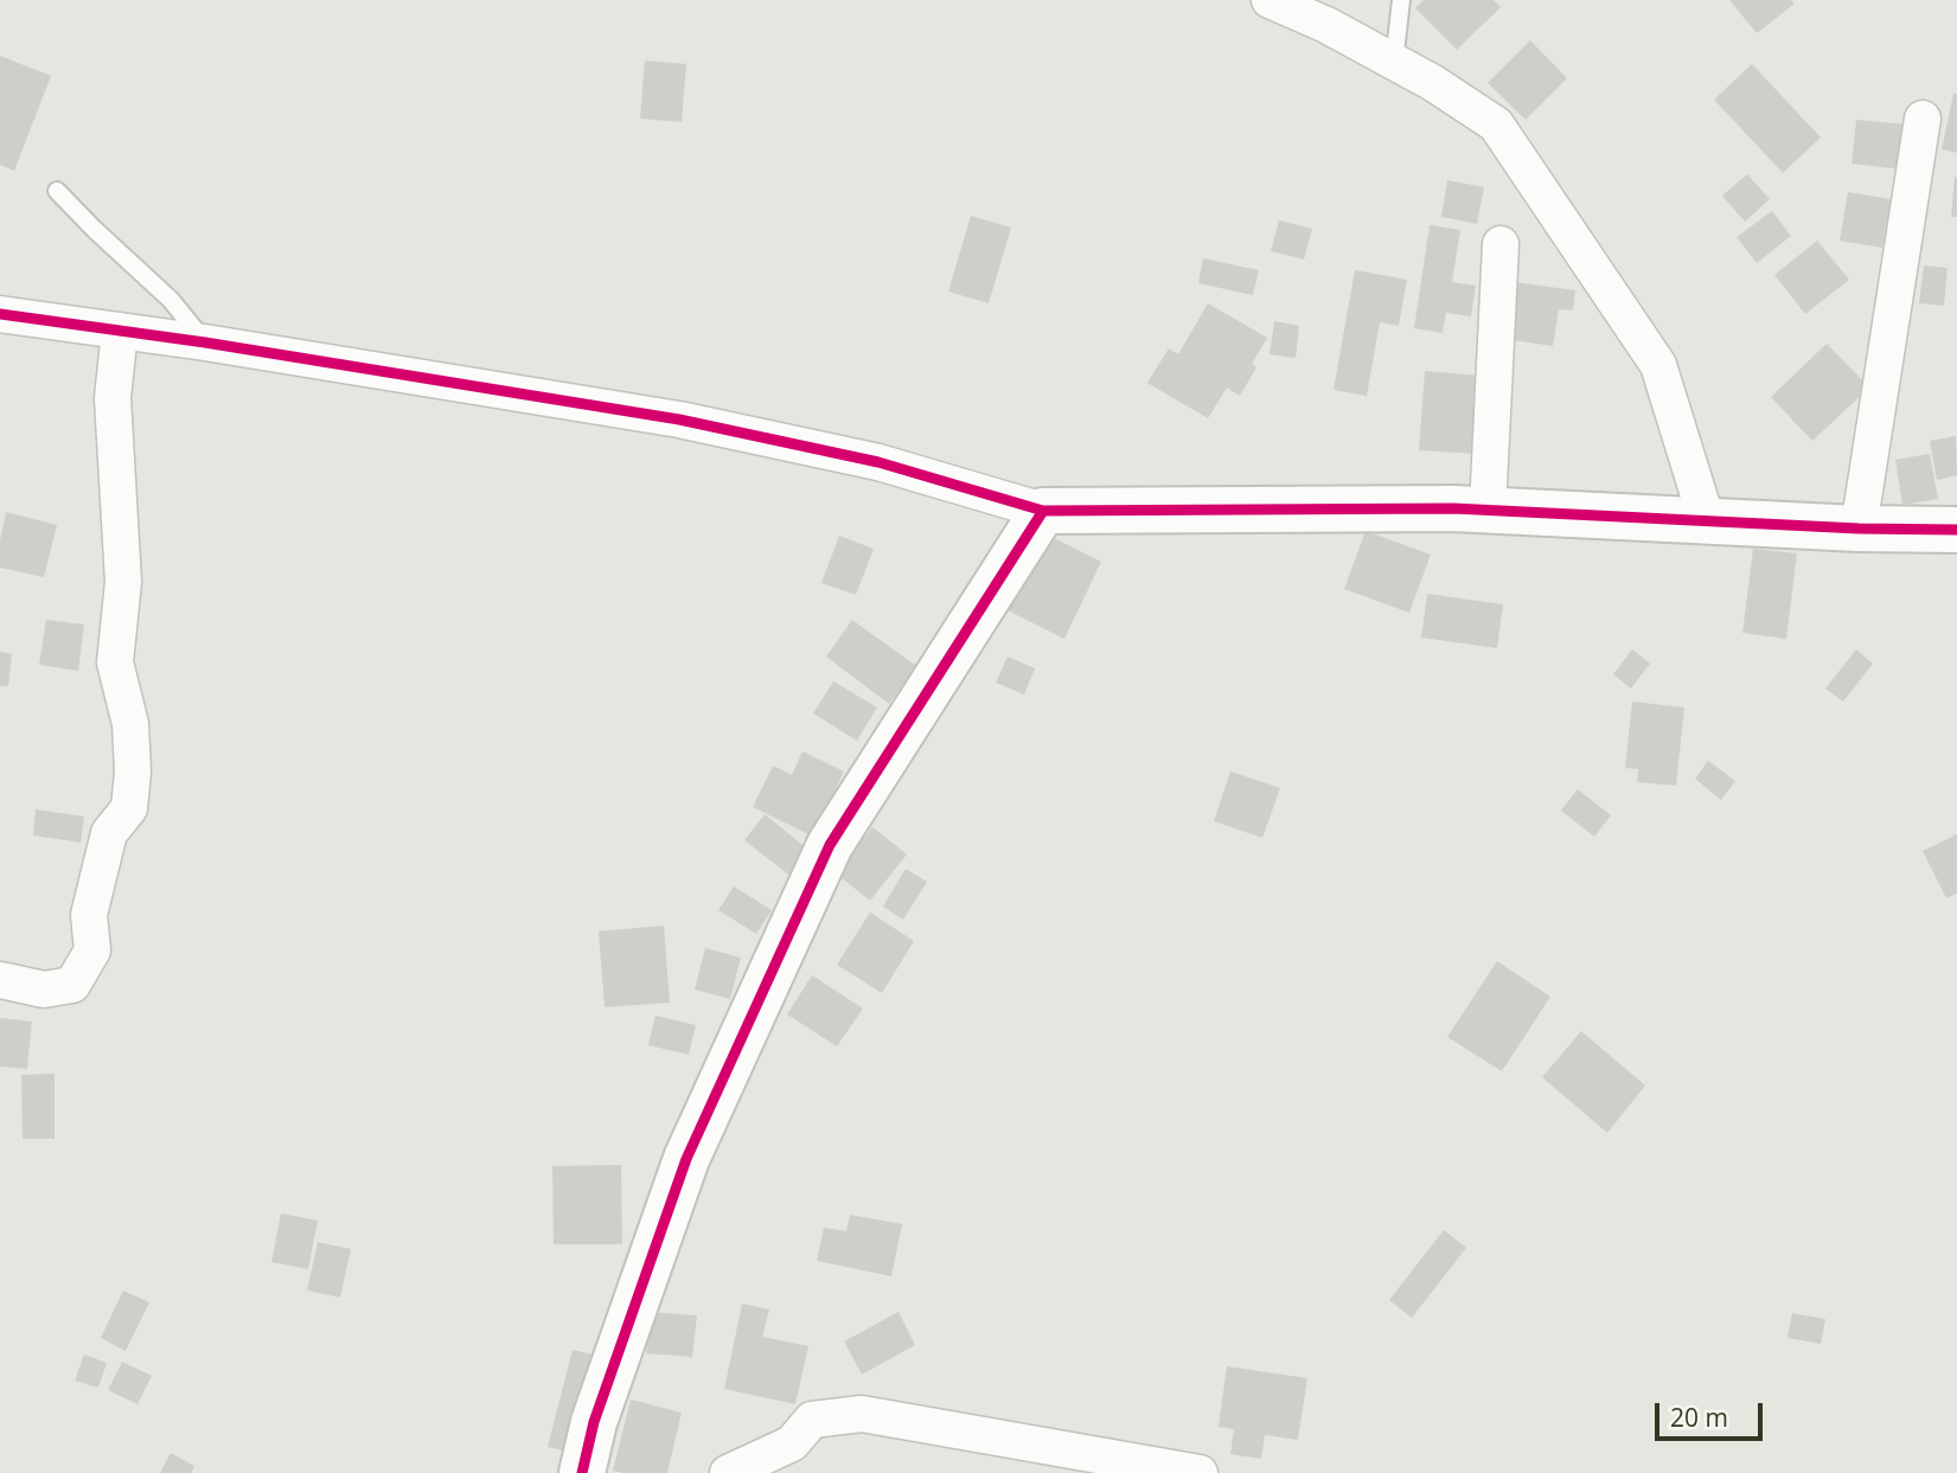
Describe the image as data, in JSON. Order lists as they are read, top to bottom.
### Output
{
  "scale_bar": "20 m"
}
